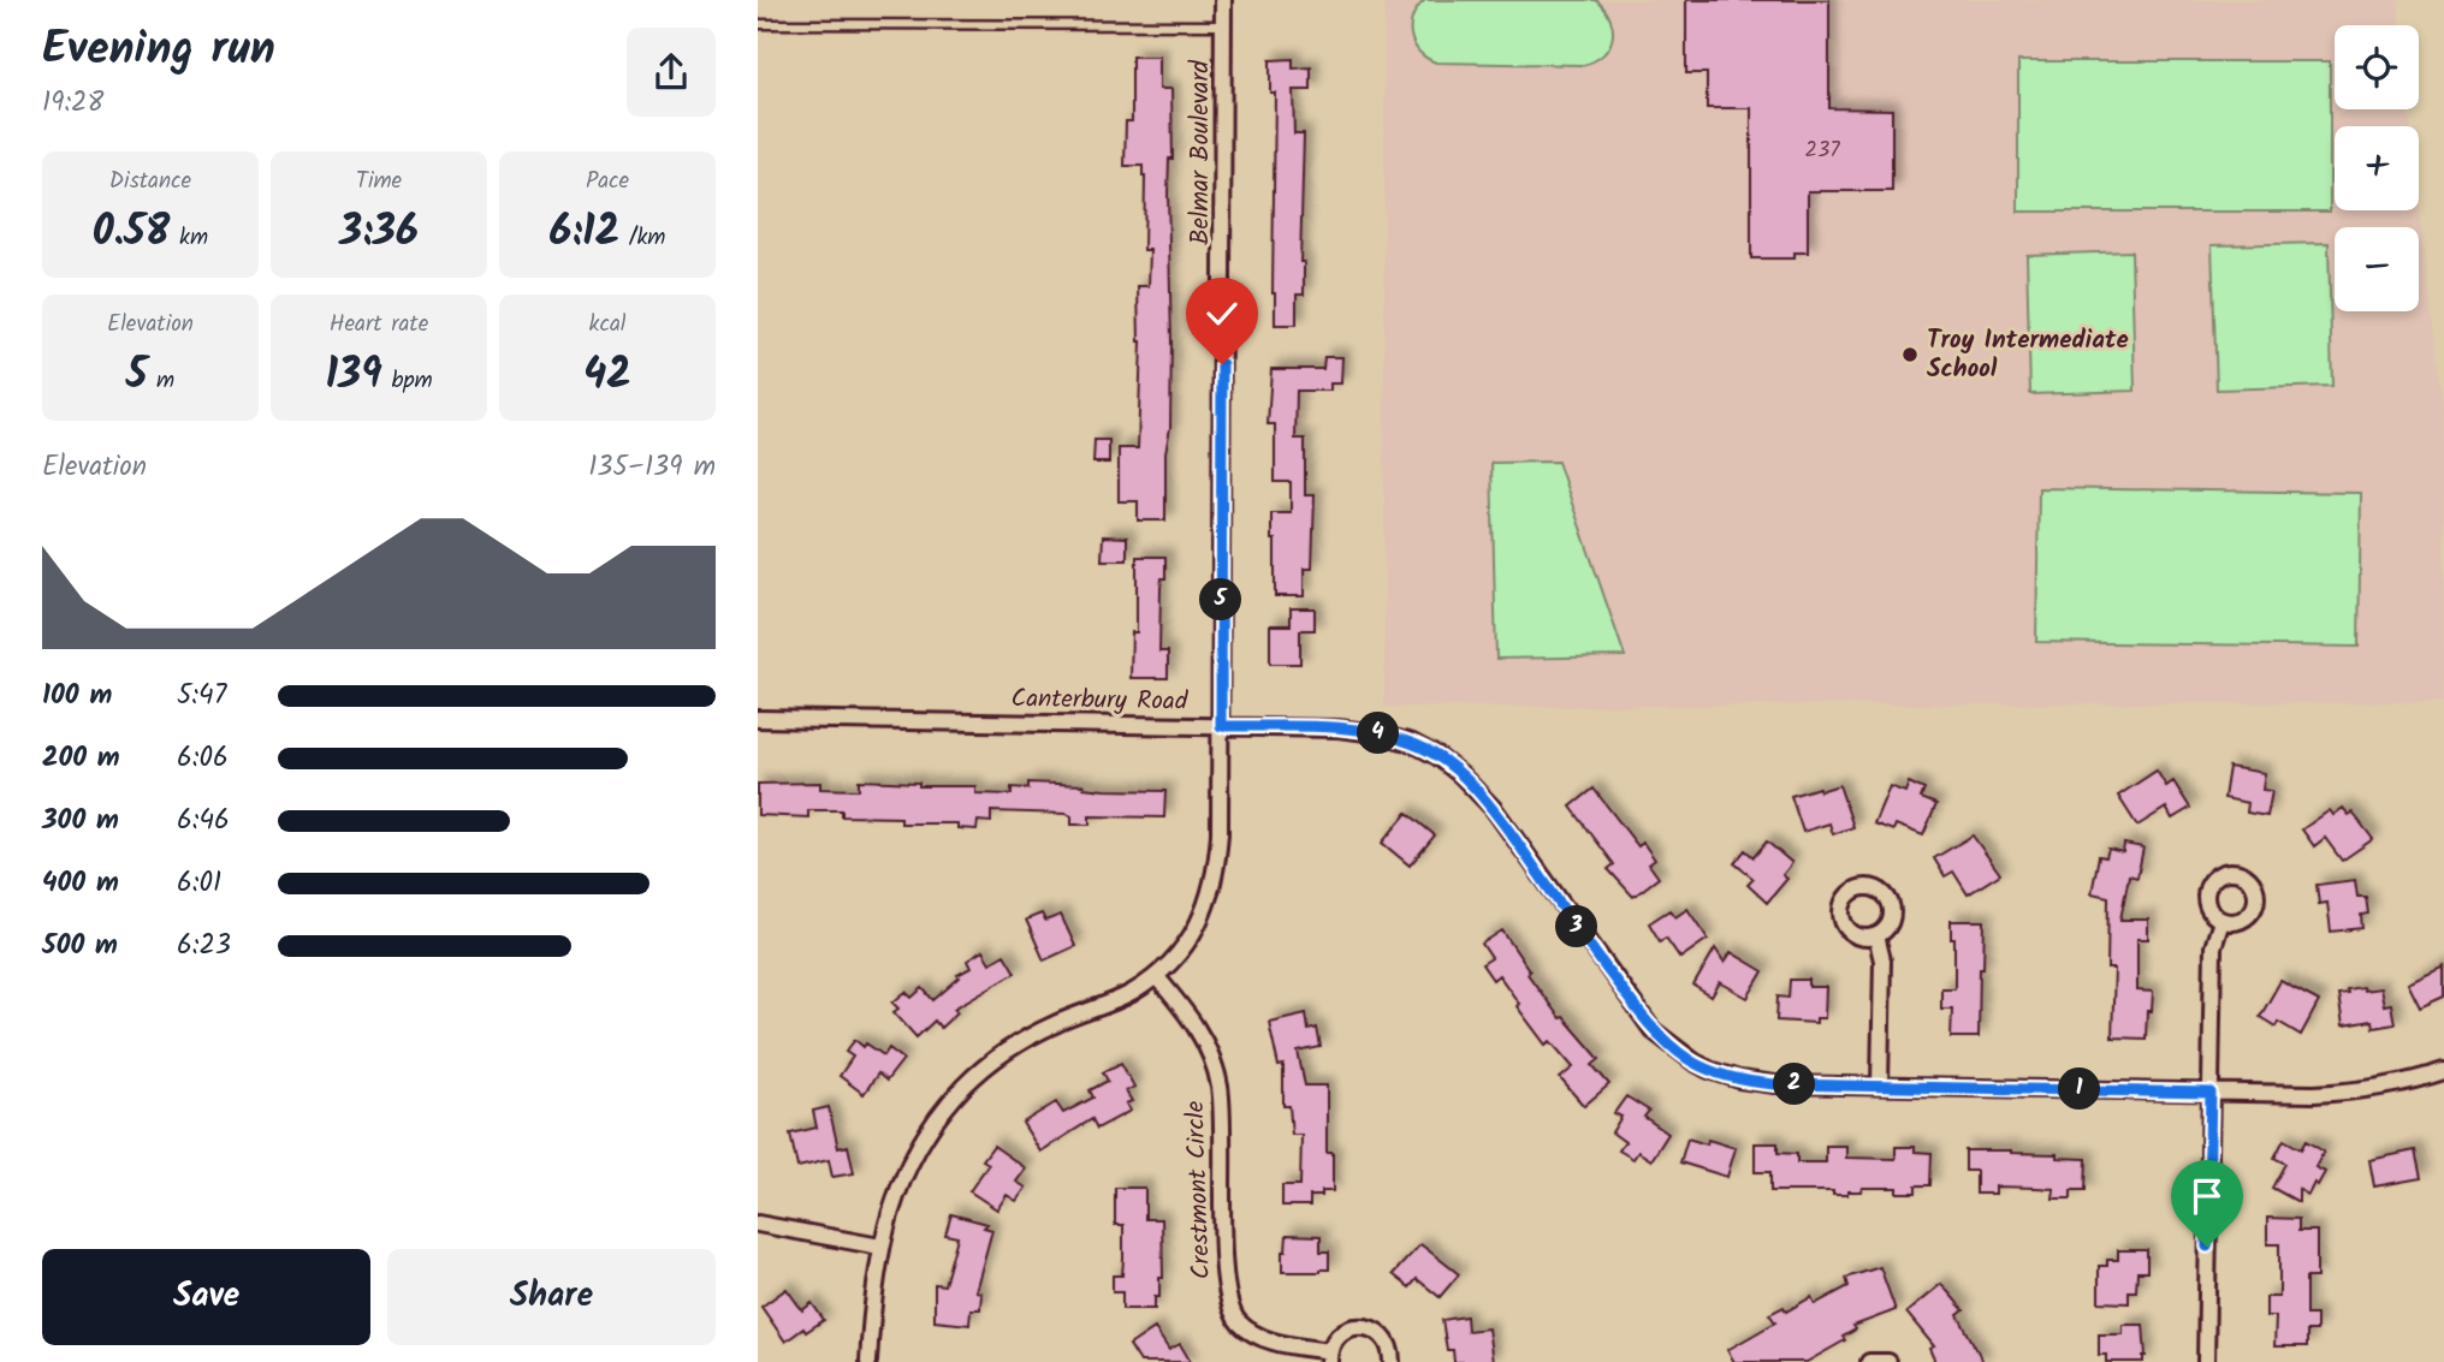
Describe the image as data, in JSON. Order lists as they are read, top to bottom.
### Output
{
  "streets": {
    "street": ["Belmar Boulevard", "Canterbury Road", "Crestmont Circle"]
  },
  "crossings": [
    ["Belmar Boulevard", "Canterbury Road"],
    ["Belmar Boulevard", "Crestmont Circle"]
  ],
  "places": ["Troy Intermediate School"],
  "house_numbers": ["237"],
  "page": {
    "heading": ["Evening run", "19:28"],
    "map_buttons": ["+", "−"],
    "stats": [
      ["Distance", "0.58 km"],
      ["Time", "3:36"],
      ["Pace", "6:12 /km"],
      ["Elevation", "5 m"],
      ["Heart rate", "139 bpm"],
      ["kcal", "42"]
    ],
    "chart": ["Elevation", "135–139 m"],
    "pins": [
      "5",
      "4",
      "3",
      "2",
      "1"
    ],
    "list": [
      {
        "name": "100 m",
        "note": "5:47"
      },
      {
        "name": "200 m",
        "note": "6:06"
      },
      {
        "name": "300 m",
        "note": "6:46"
      },
      {
        "name": "400 m",
        "note": "6:01"
      },
      {
        "name": "500 m",
        "note": "6:23"
      }
    ],
    "buttons": ["Save", "Share"]
  }
}
